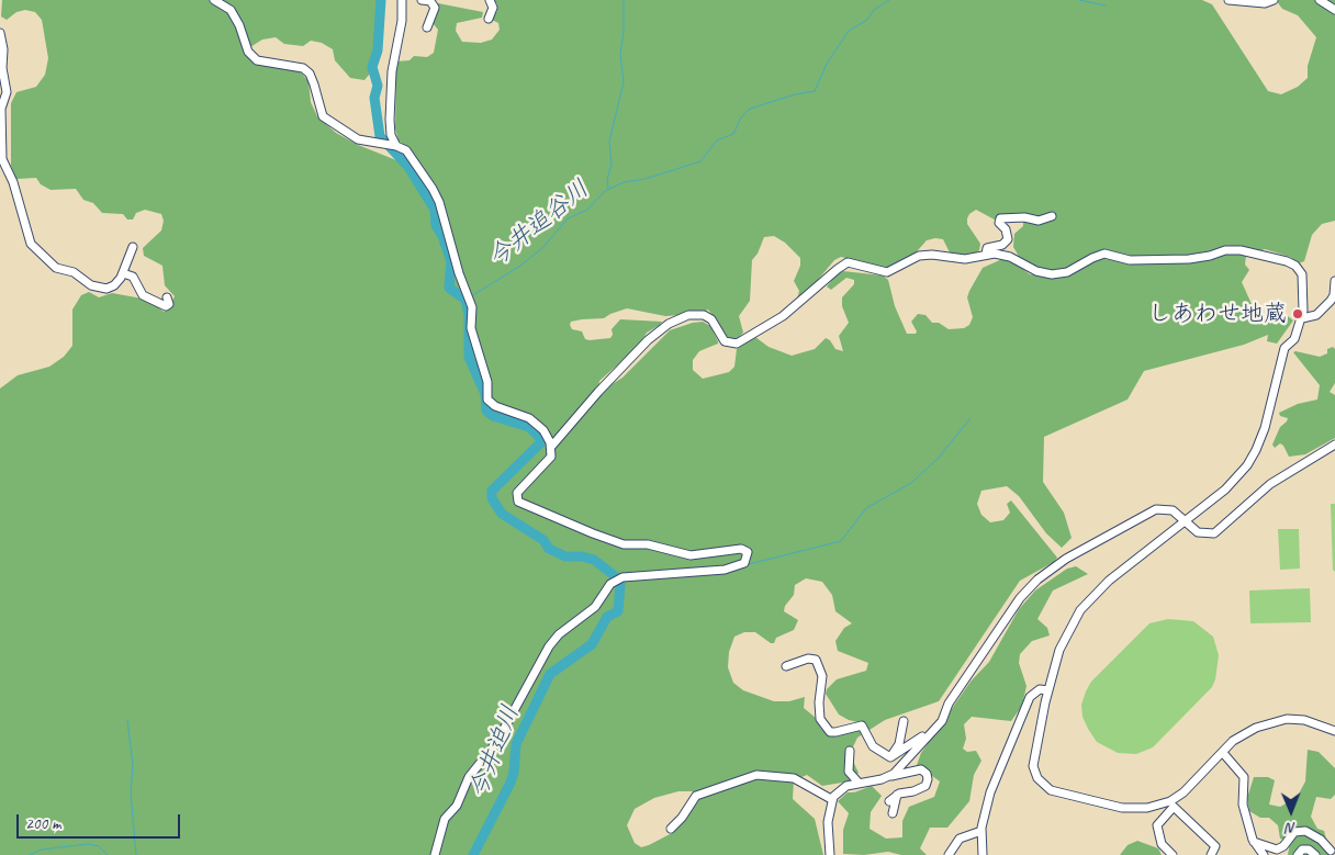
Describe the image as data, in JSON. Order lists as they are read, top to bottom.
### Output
{
  "water": ["今井追谷川", "今井迫川"],
  "places": ["しあわせ地蔵"],
  "scale_bar": "200 m",
  "north": "bottom"
}
